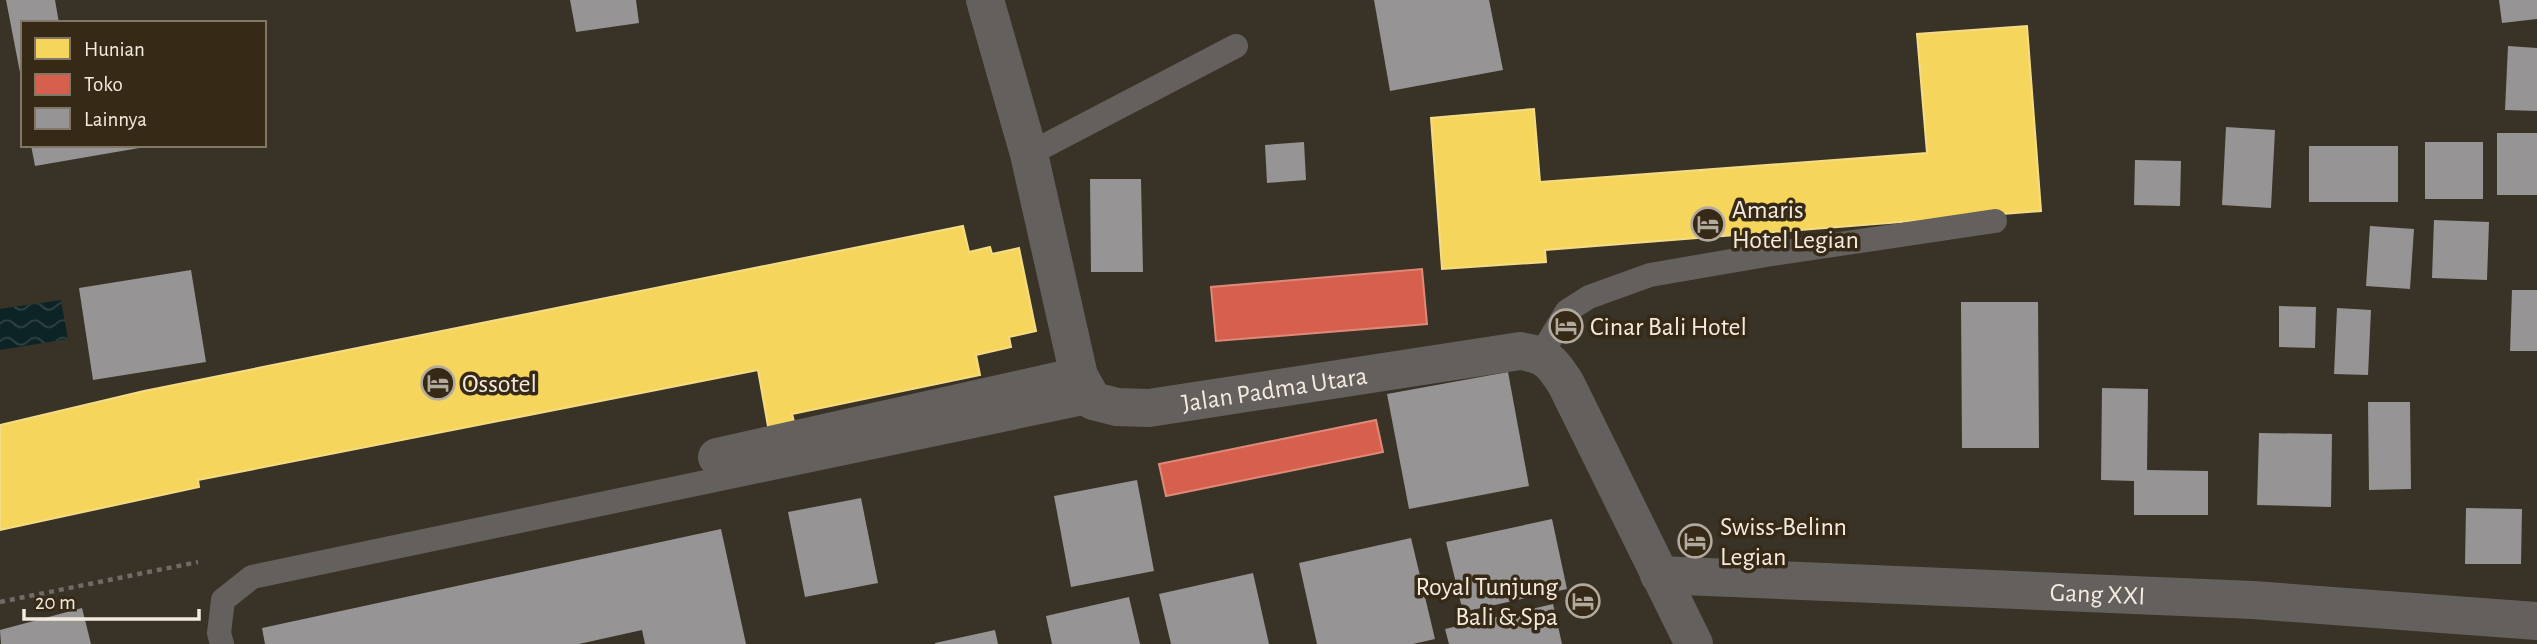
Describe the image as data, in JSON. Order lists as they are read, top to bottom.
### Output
{
  "streets": {
    "street": ["Jalan Padma Utara", "Gang XXI"]
  },
  "places": {
    "hotel": [
      "Amaris Hotel Legian",
      "Cinar Bali Hotel",
      "Ossotel",
      "Swiss-Belinn Legian",
      "Royal Tunjung Bali & Spa"
    ]
  },
  "legend": ["Hunian", "Toko", "Lainnya"],
  "scale_bar": "20 m"
}
